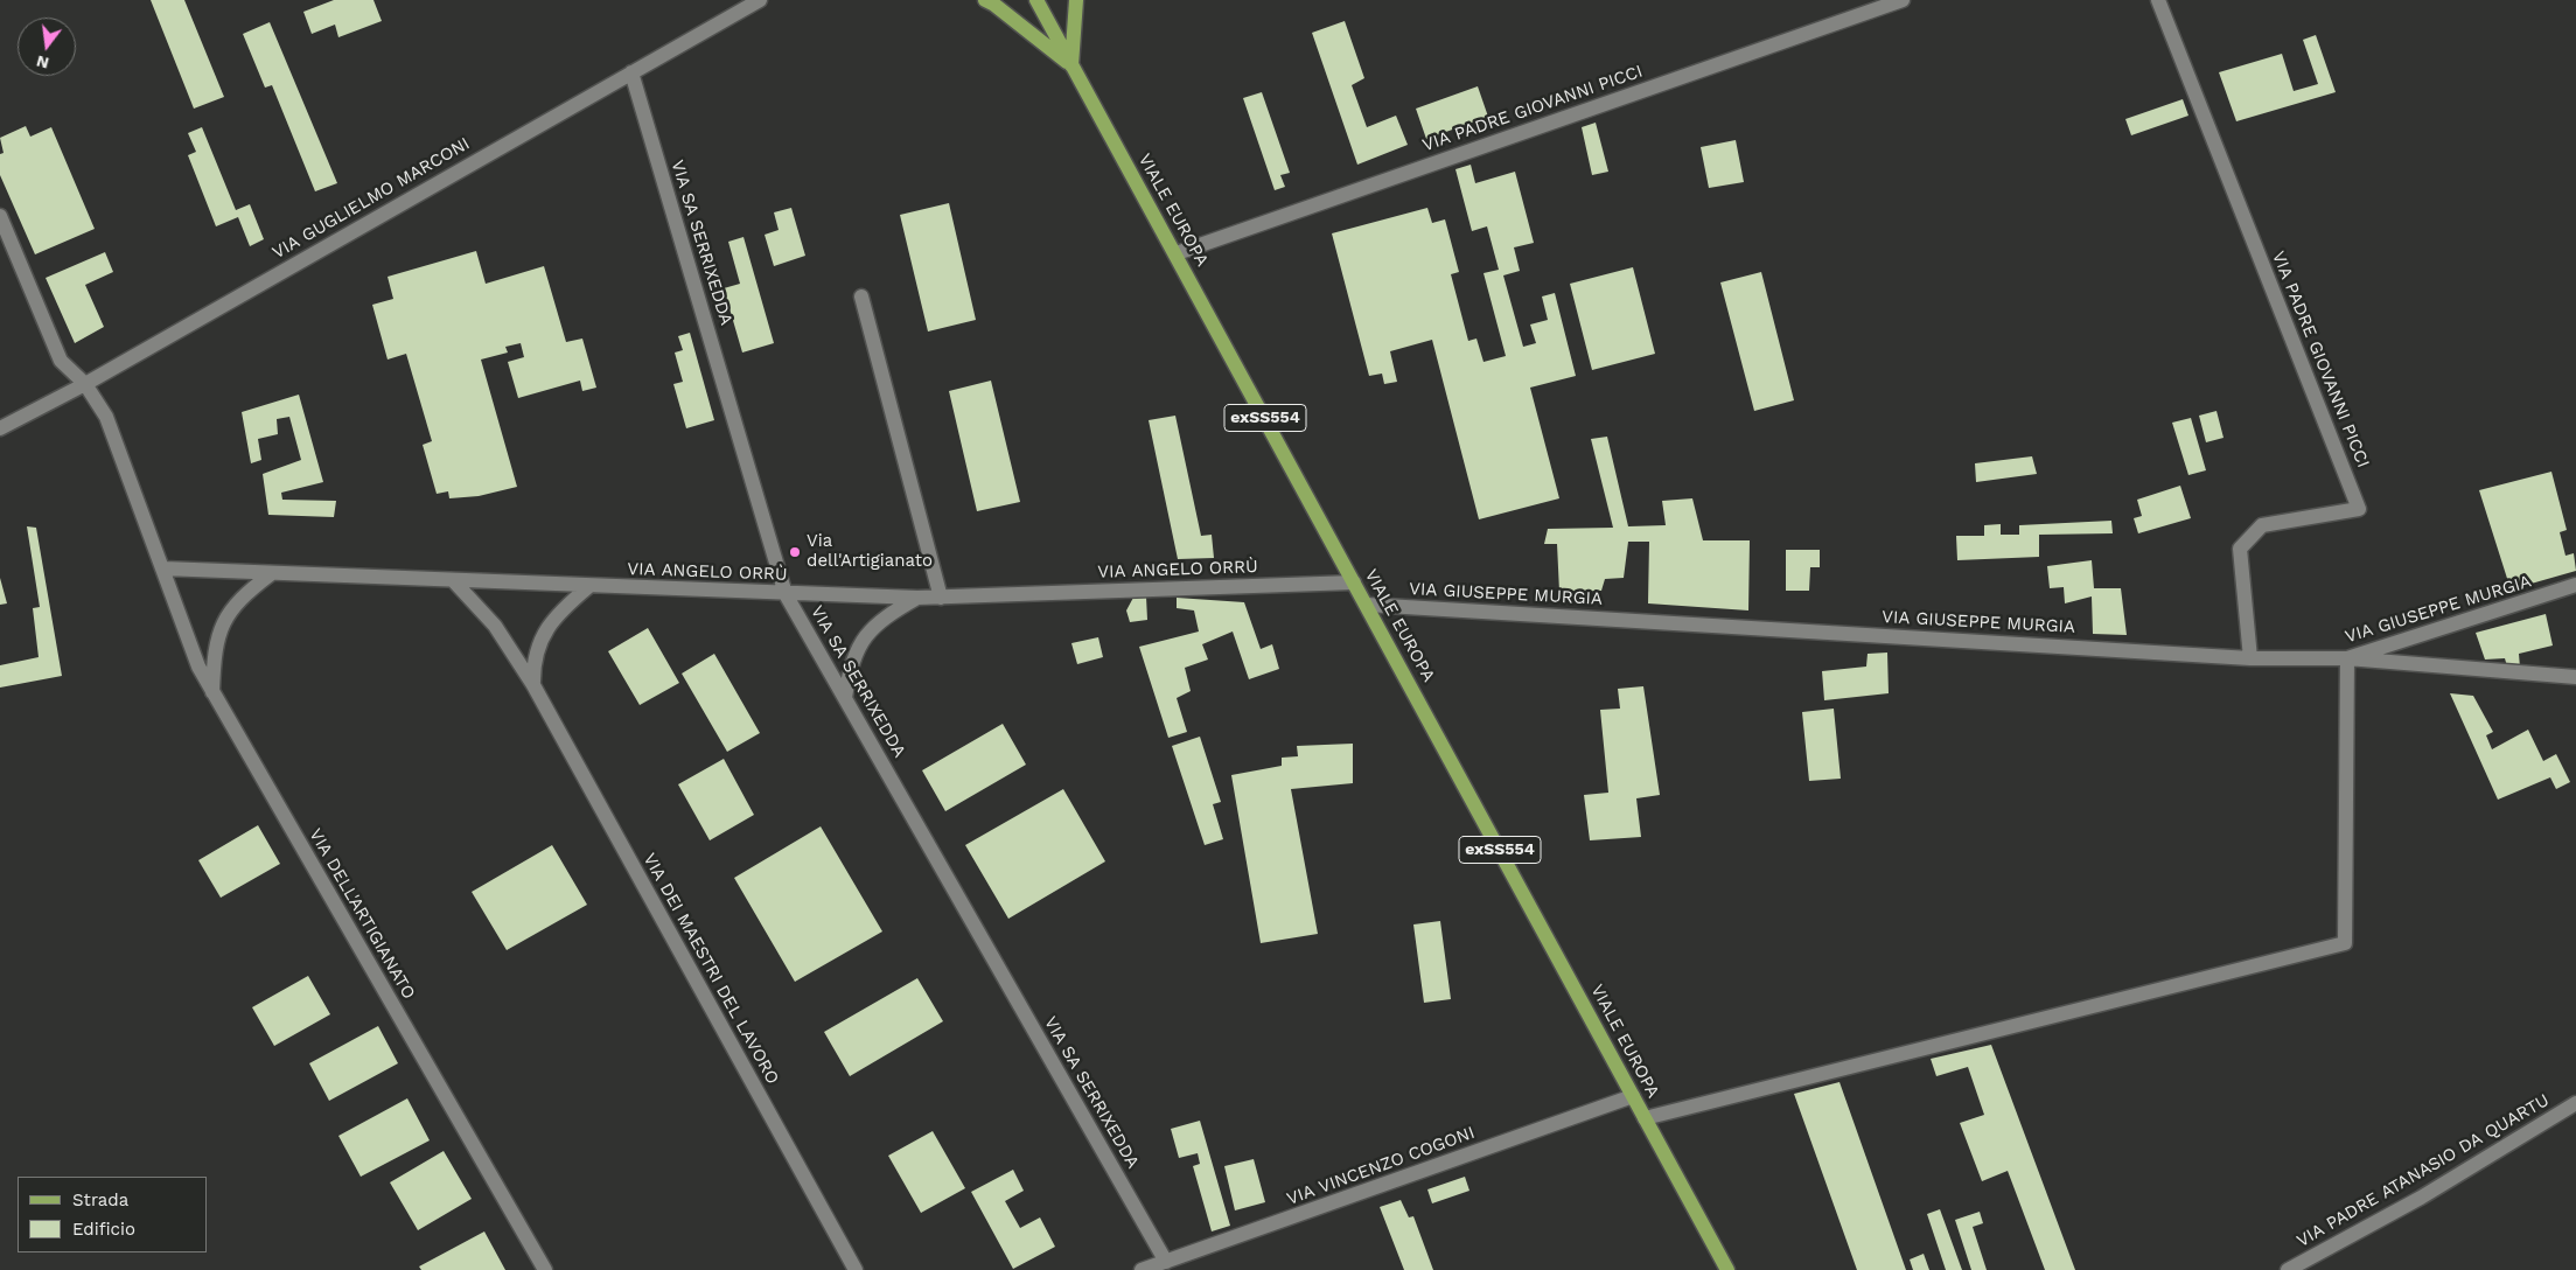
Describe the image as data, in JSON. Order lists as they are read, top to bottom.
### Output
{
  "streets": {
    "main road": ["VIALE EUROPA", "exSS554"],
    "street": [
      "VIA PADRE GIOVANNI PICCI",
      "VIA GUGLIELMO MARCONI",
      "VIA SA SERRIXEDDA",
      "VIA ANGELO ORRÙ",
      "VIA GIUSEPPE MURGIA",
      "VIA DELL'ARTIGIANATO",
      "VIA DEI MAESTRI DEL LAVORO",
      "VIA VINCENZO COGONI",
      "VIA PADRE ATANASIO DA QUARTU"
    ]
  },
  "crossings": [
    ["VIA PADRE GIOVANNI PICCI", "VIALE EUROPA"],
    ["VIA PADRE GIOVANNI PICCI", "VIA GIUSEPPE MURGIA"],
    ["VIA GUGLIELMO MARCONI", "VIA SA SERRIXEDDA"],
    ["VIA GUGLIELMO MARCONI", "VIA DELL'ARTIGIANATO"],
    ["VIALE EUROPA", "VIA ANGELO ORRÙ"],
    ["VIALE EUROPA", "VIA GIUSEPPE MURGIA"],
    ["VIALE EUROPA", "VIA VINCENZO COGONI"],
    ["VIA SA SERRIXEDDA", "VIA ANGELO ORRÙ"],
    ["VIA SA SERRIXEDDA", "VIA VINCENZO COGONI"],
    ["VIA ANGELO ORRÙ", "VIA DELL'ARTIGIANATO"],
    ["VIA ANGELO ORRÙ", "VIA DEI MAESTRI DEL LAVORO"]
  ],
  "places": ["Via dell'Artigianato"],
  "legend": ["Strada", "Edificio"],
  "north": "bottom"
}
